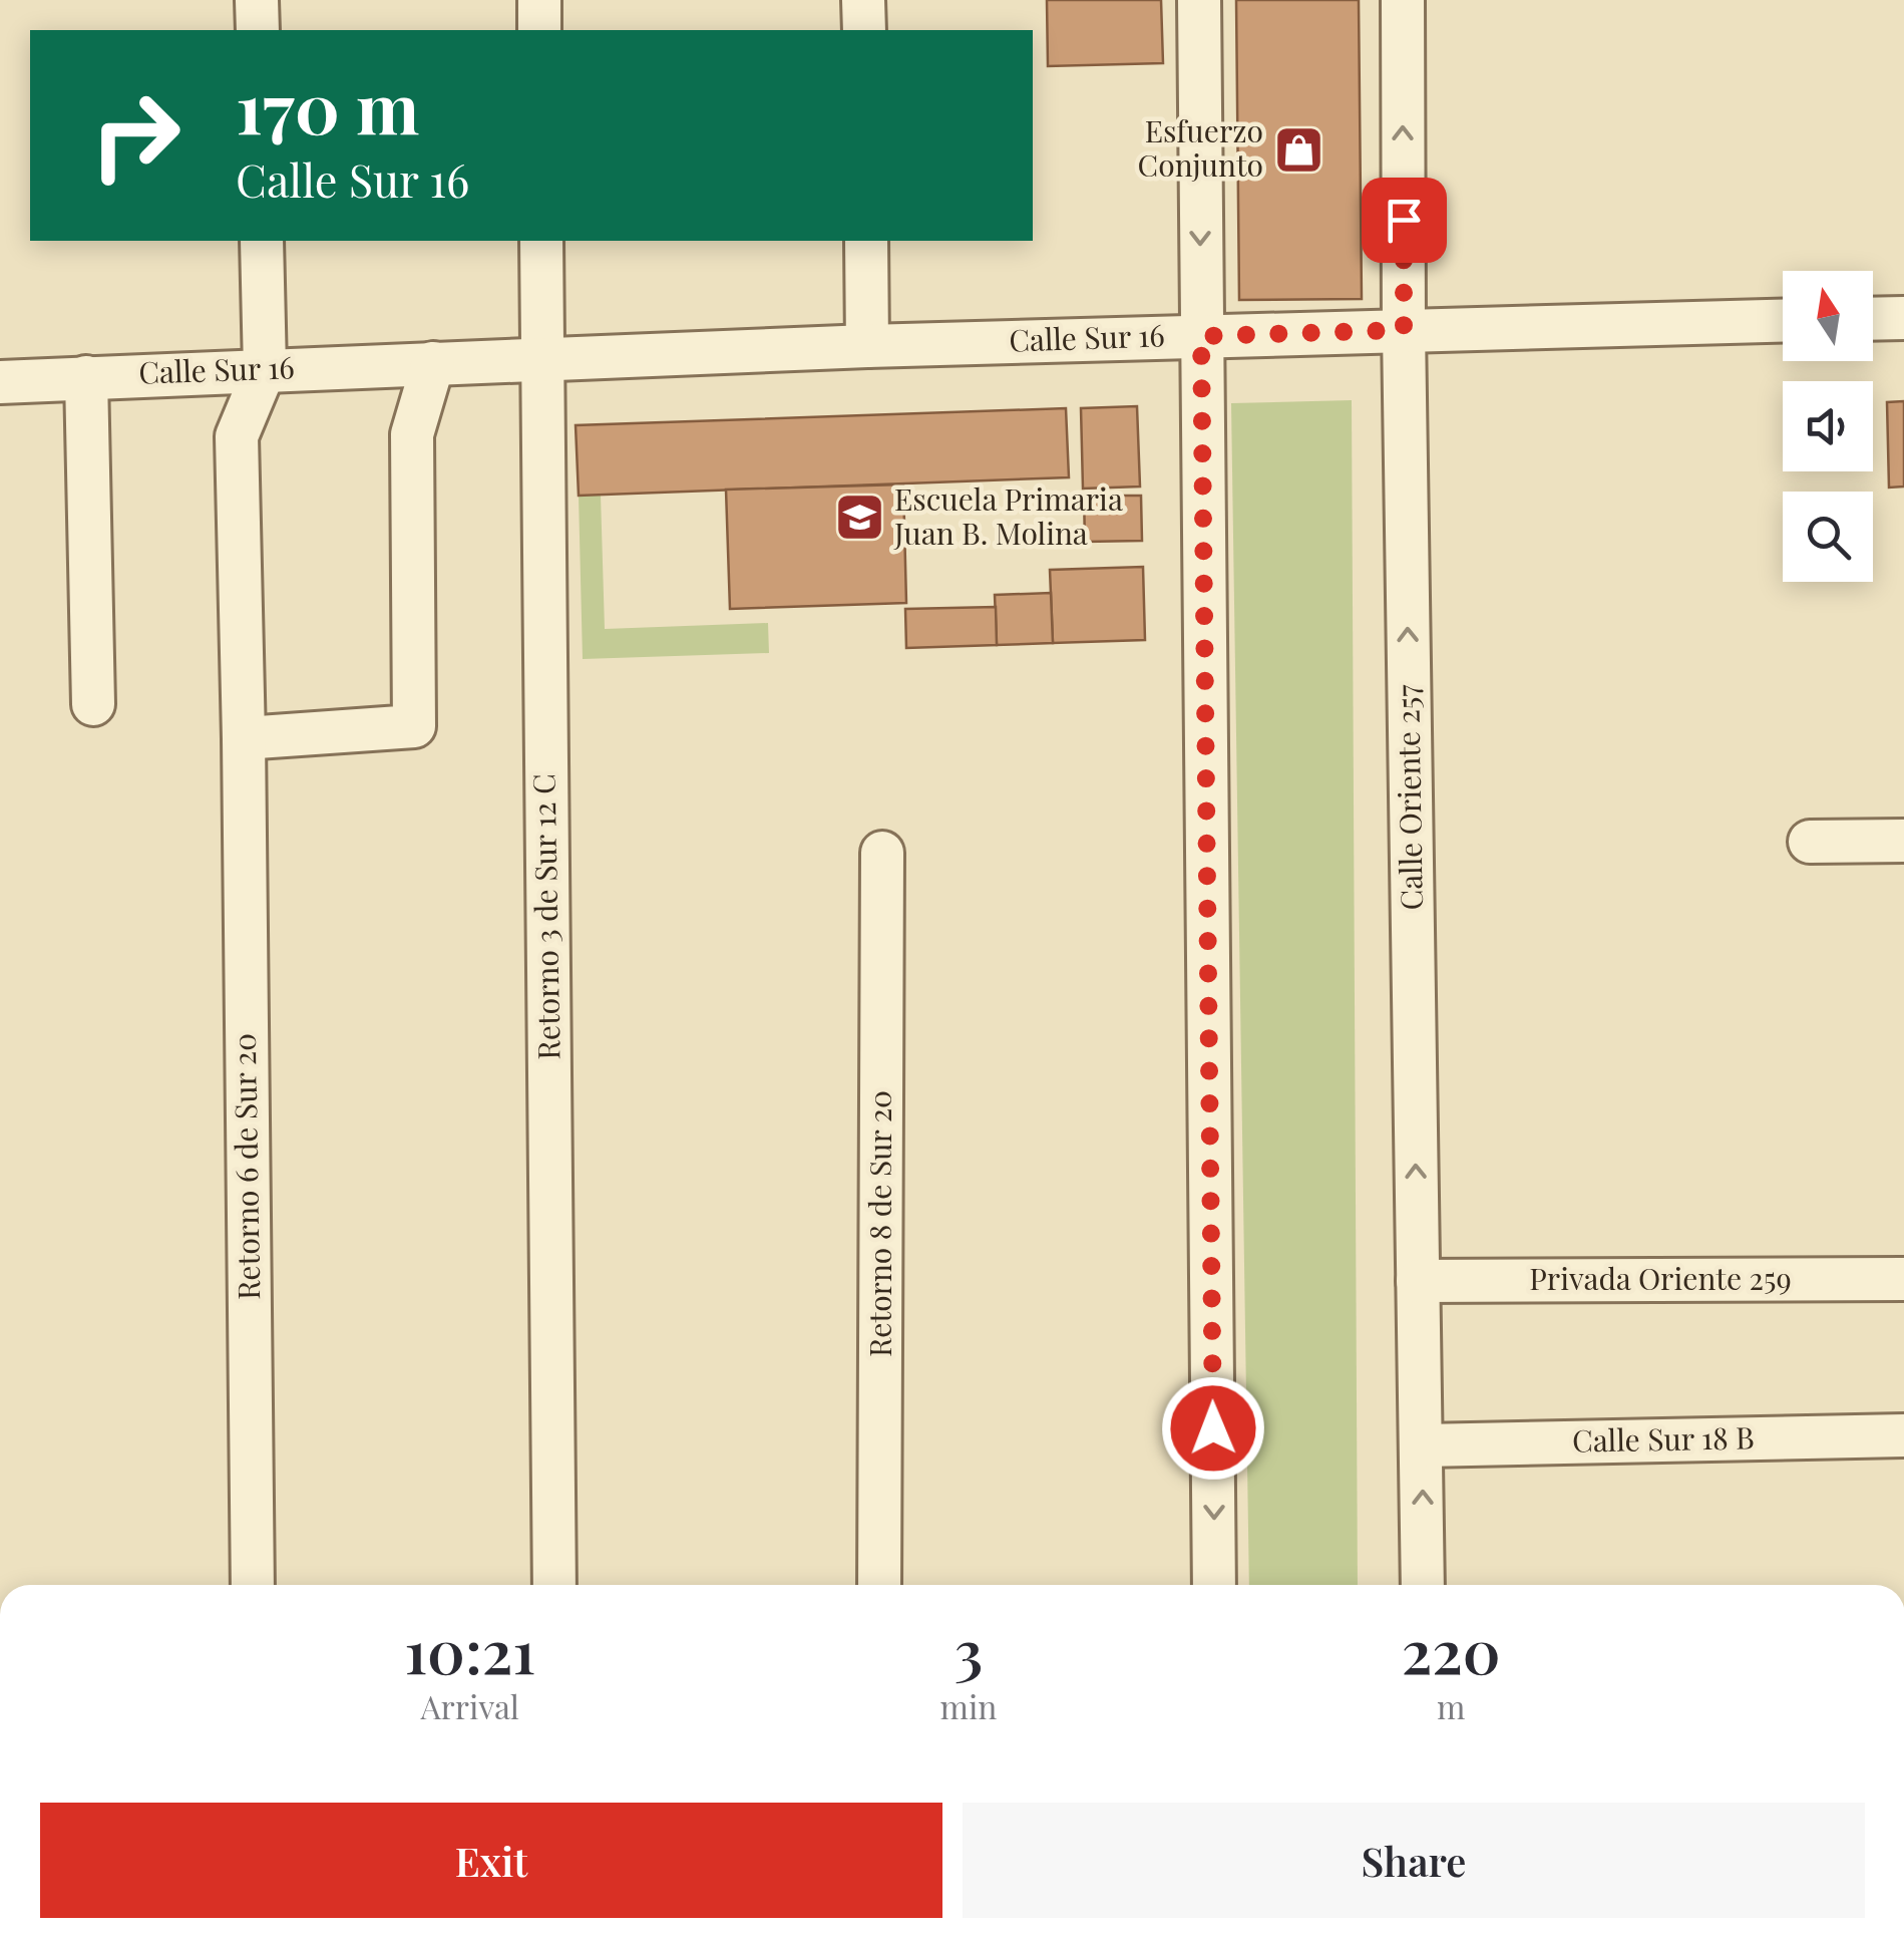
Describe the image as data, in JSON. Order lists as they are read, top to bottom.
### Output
{
  "streets": {
    "street": [
      "Calle Sur 16",
      "Calle Oriente 257",
      "Retorno 3 de Sur 12 C",
      "Retorno 6 de Sur 20",
      "Retorno 8 de Sur 20",
      "Privada Oriente 259",
      "Calle Sur 18 B"
    ]
  },
  "crossings": [
    ["Calle Sur 16", "Calle Oriente 257"],
    ["Calle Sur 16", "Retorno 3 de Sur 12 C"],
    ["Calle Sur 16", "Retorno 6 de Sur 20"],
    ["Calle Oriente 257", "Privada Oriente 259"],
    ["Calle Oriente 257", "Calle Sur 18 B"]
  ],
  "places": {
    "shop": ["Esfuerzo Conjunto"],
    "school or university": ["Escuela Primaria Juan B. Molina"]
  },
  "north": "top",
  "page": {
    "turn": ["170 m", "Calle Sur 16"],
    "eta": [
      "10:21",
      "Arrival",
      "3",
      "min",
      "220",
      "m"
    ],
    "buttons": ["Exit", "Share"]
  }
}
